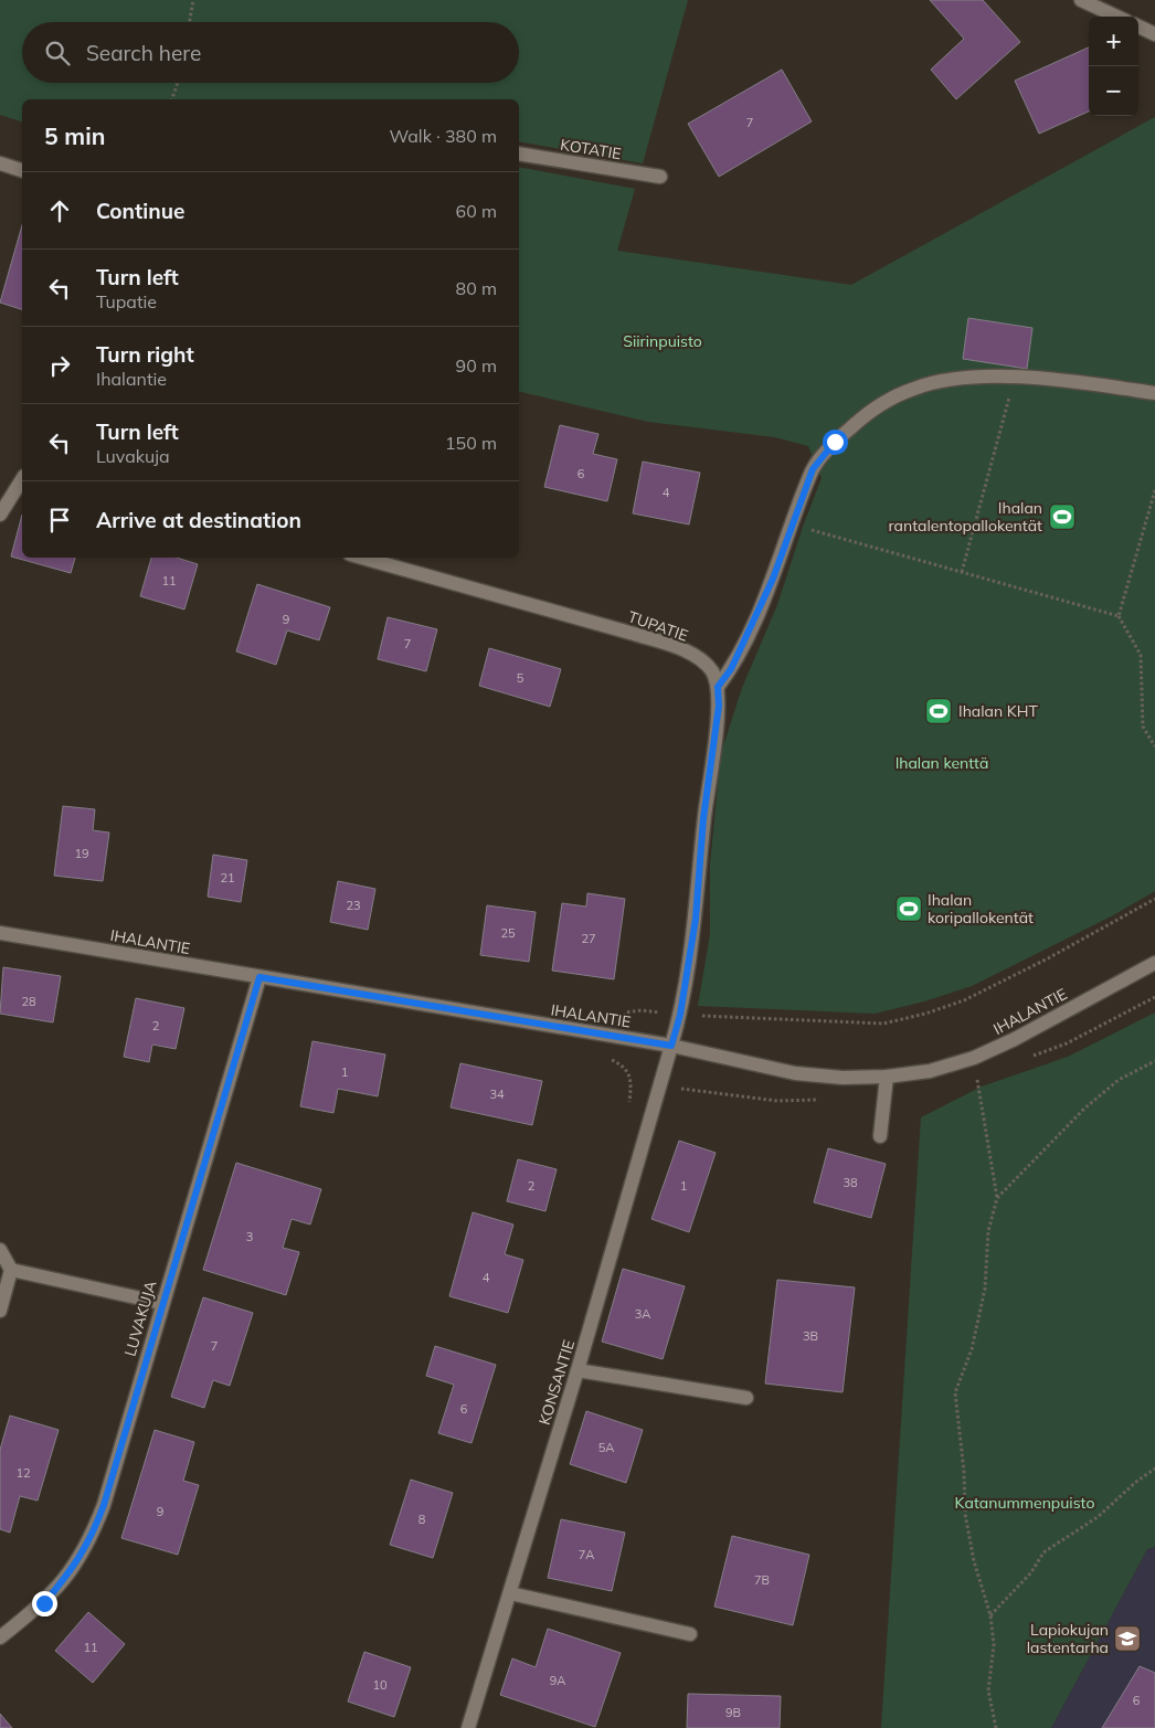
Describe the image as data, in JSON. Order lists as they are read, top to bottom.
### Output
{
  "streets": {
    "street": [
      "KOTATIE",
      "TUPATIE",
      "IHALANTIE",
      "LUVAKUJA",
      "KONSANTIE"
    ]
  },
  "crossings": [
    ["IHALANTIE", "LUVAKUJA"],
    ["IHALANTIE", "KONSANTIE"]
  ],
  "parks": ["Siirinpuisto", "Ihalan kenttä", "Katanummenpuisto"],
  "places": {
    "sports": ["Ihalan rantalentopallokentät", "Ihalan KHT", "Ihalan koripallokentät"],
    "school or university": ["Lapiokujan lastentarha"]
  },
  "house_numbers": [
    "7",
    "6",
    "4",
    "11",
    "9",
    "7",
    "5",
    "19",
    "21",
    "23",
    "25",
    "27",
    "28",
    "2",
    "1",
    "34",
    "38",
    "2",
    "1",
    "3",
    "4",
    "3A",
    "3B",
    "7",
    "6",
    "5A",
    "12",
    "9",
    "8",
    "7A",
    "7B",
    "11",
    "9A",
    "10",
    "6",
    "9B"
  ],
  "page": {
    "map_buttons": ["+", "−"],
    "search": "Search here",
    "heading": ["5 min", "Walk · 380 m"],
    "list": [
      ["Continue", "60 m"],
      ["Turn left", "Tupatie", "80 m"],
      ["Turn right", "Ihalantie", "90 m"],
      ["Turn left", "Luvakuja", "150 m"],
      "Arrive at destination"
    ]
  }
}
